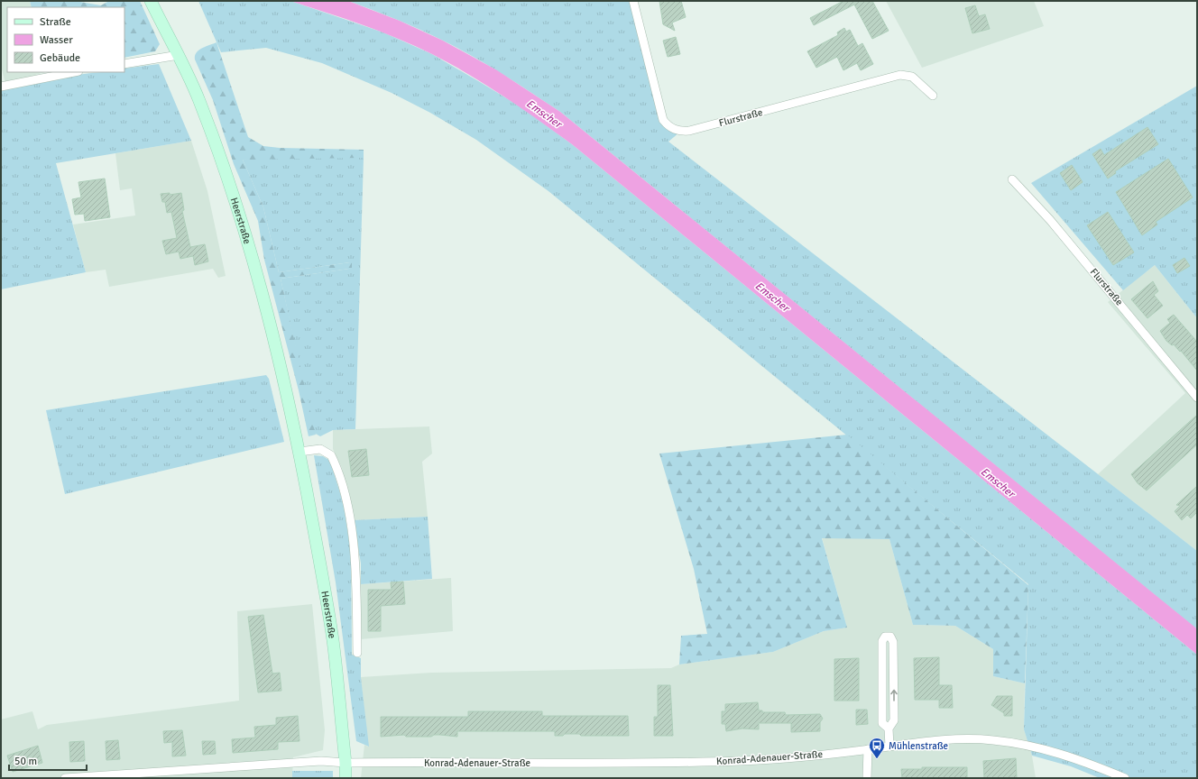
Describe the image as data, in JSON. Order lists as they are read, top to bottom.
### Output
{
  "streets": {
    "main road": ["Heerstraße"],
    "street": ["Flurstraße", "Konrad-Adenauer-Straße"]
  },
  "crossings": [
    ["Heerstraße", "Konrad-Adenauer-Straße"]
  ],
  "water": ["Emscher"],
  "places": {
    "bus stop": ["Mühlenstraße"]
  },
  "legend": ["Straße", "Wasser", "Gebäude"],
  "scale_bar": "50 m"
}
